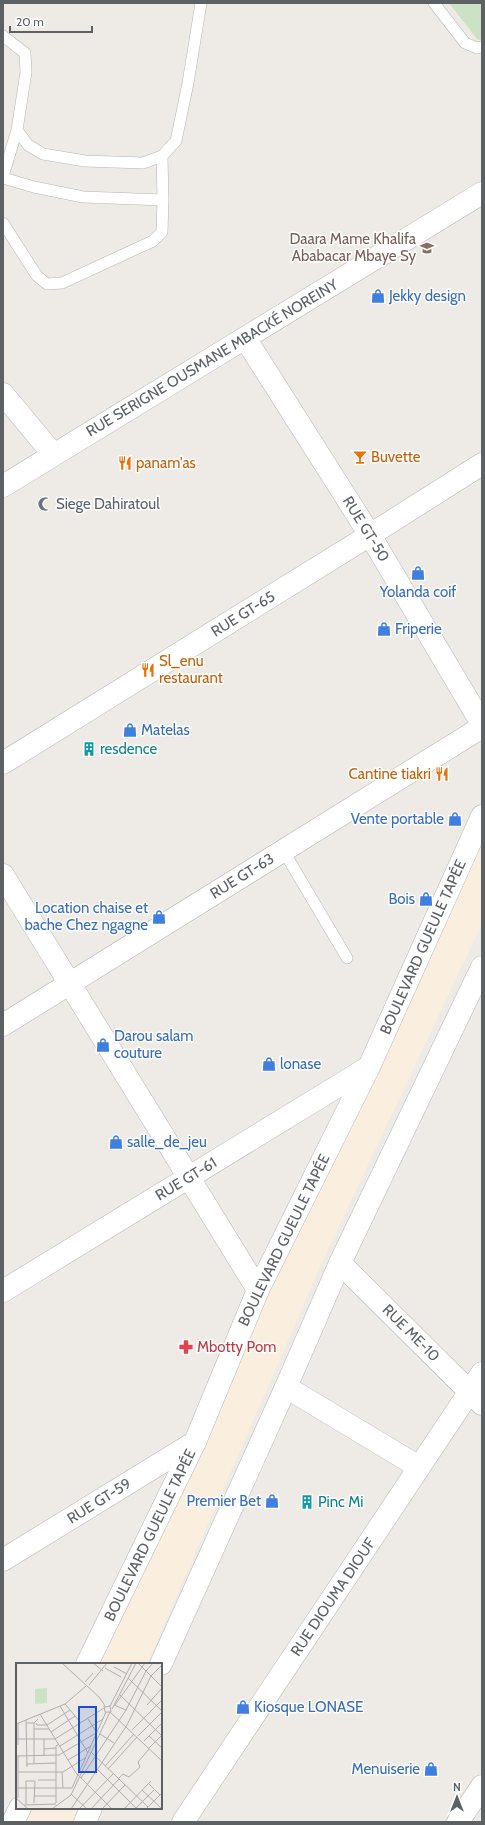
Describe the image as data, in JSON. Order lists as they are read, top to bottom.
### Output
{
  "streets": {
    "street": [
      "RUE SERIGNE OUSMANE MBACKÉ NOREINY",
      "RUE GT-50",
      "RUE GT-65",
      "RUE GT-63",
      "BOULEVARD GUEULE TAPÉE",
      "RUE GT-61",
      "RUE ME-10",
      "RUE GT-59",
      "RUE DIOUMA DIOUF"
    ]
  },
  "crossings": [
    ["RUE SERIGNE OUSMANE MBACKÉ NOREINY", "RUE GT-50"],
    ["RUE GT-50", "RUE GT-65"],
    ["RUE GT-50", "RUE GT-63"],
    ["BOULEVARD GUEULE TAPÉE", "RUE GT-61"],
    ["BOULEVARD GUEULE TAPÉE", "RUE GT-59"],
    ["RUE ME-10", "RUE DIOUMA DIOUF"]
  ],
  "places": {
    "school or university": ["Daara Mame Khalifa Ababacar Mbaye Sy"],
    "shop": [
      "Jekky design",
      "Yolanda coif",
      "Friperie",
      "Matelas",
      "Vente portable",
      "Bois",
      "Location chaise et bache Chez ngagne",
      "Darou salam couture",
      "lonase",
      "salle_de_jeu",
      "Premier Bet",
      "Kiosque LONASE",
      "Menuiserie"
    ],
    "bar": ["Buvette"],
    "restaurant": ["panam'as", "Sl_enu restaurant", "Cantine tiakri"],
    "mosque": ["Siege Dahiratoul"],
    "building": ["resdence", "Pinc Mi"],
    "pharmacy": ["Mbotty Pom"]
  },
  "scale_bar": "20 m",
  "north": "top"
}
